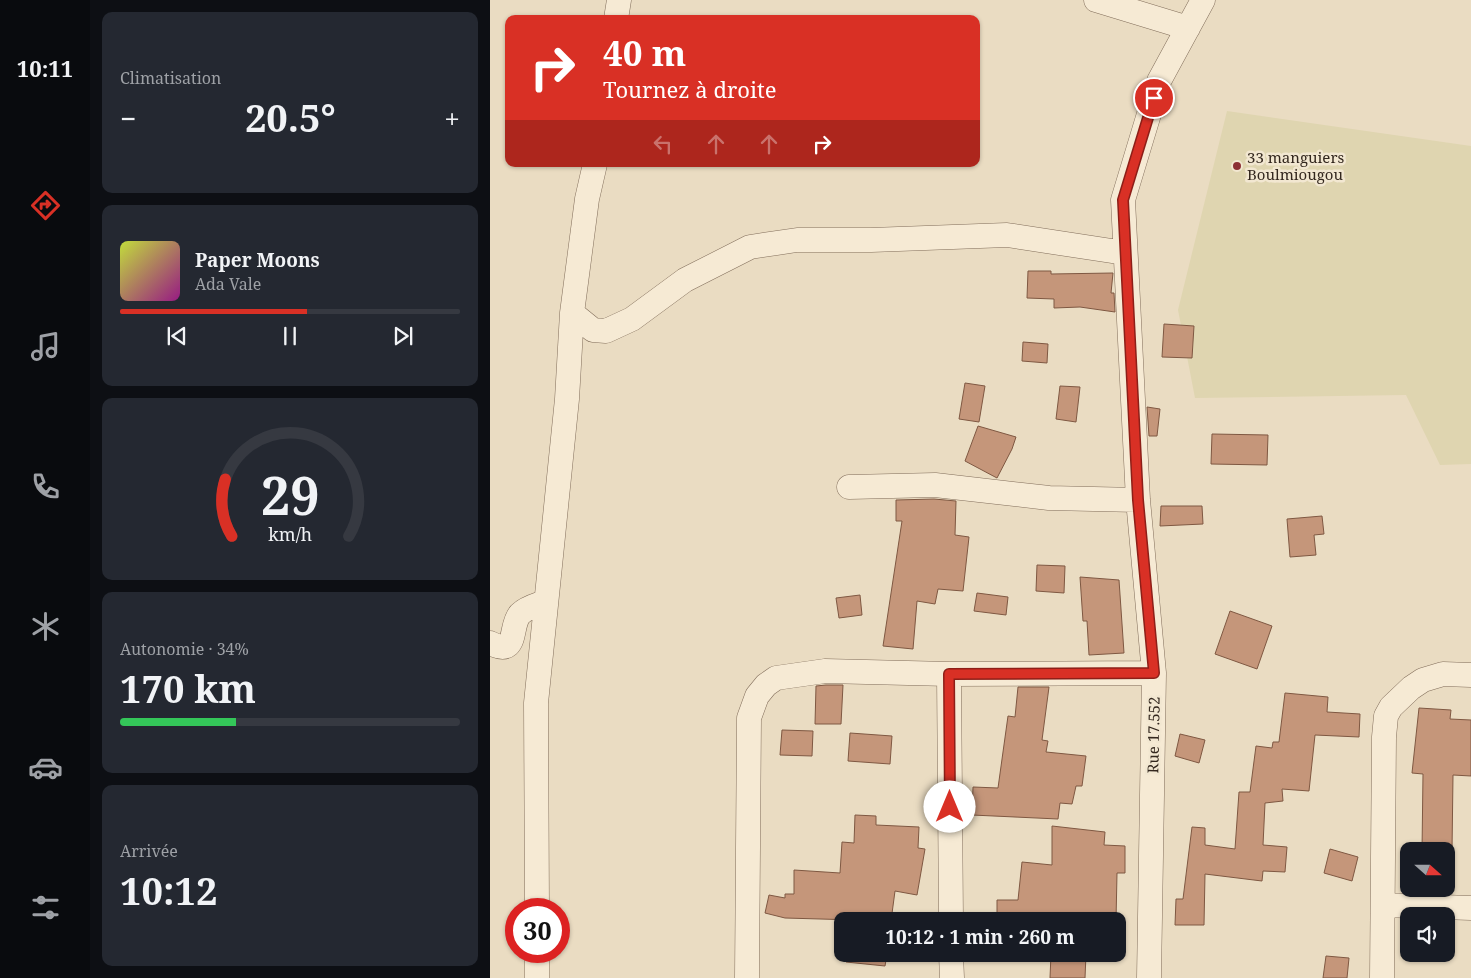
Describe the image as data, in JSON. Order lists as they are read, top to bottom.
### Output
{
  "streets": {
    "street": ["Rue 17.552"]
  },
  "places": ["33 manguiers Boulmiougou"],
  "north": "right",
  "page": {
    "tabs": "10:11",
    "tile": [
      "Climatisation",
      ["Autonomie · 34%", "170 km"],
      ["Arrivée", "10:12"]
    ],
    "turn": ["40 m", "Tournez à droite"],
    "heat": ["−", "20.5°", "+"],
    "song": ["Paper Moons", "Ada Vale"],
    "limit": "30",
    "trip": "10:12 · 1 min · 260 m",
    "gauge": ["29", "km/h"]
  }
}
